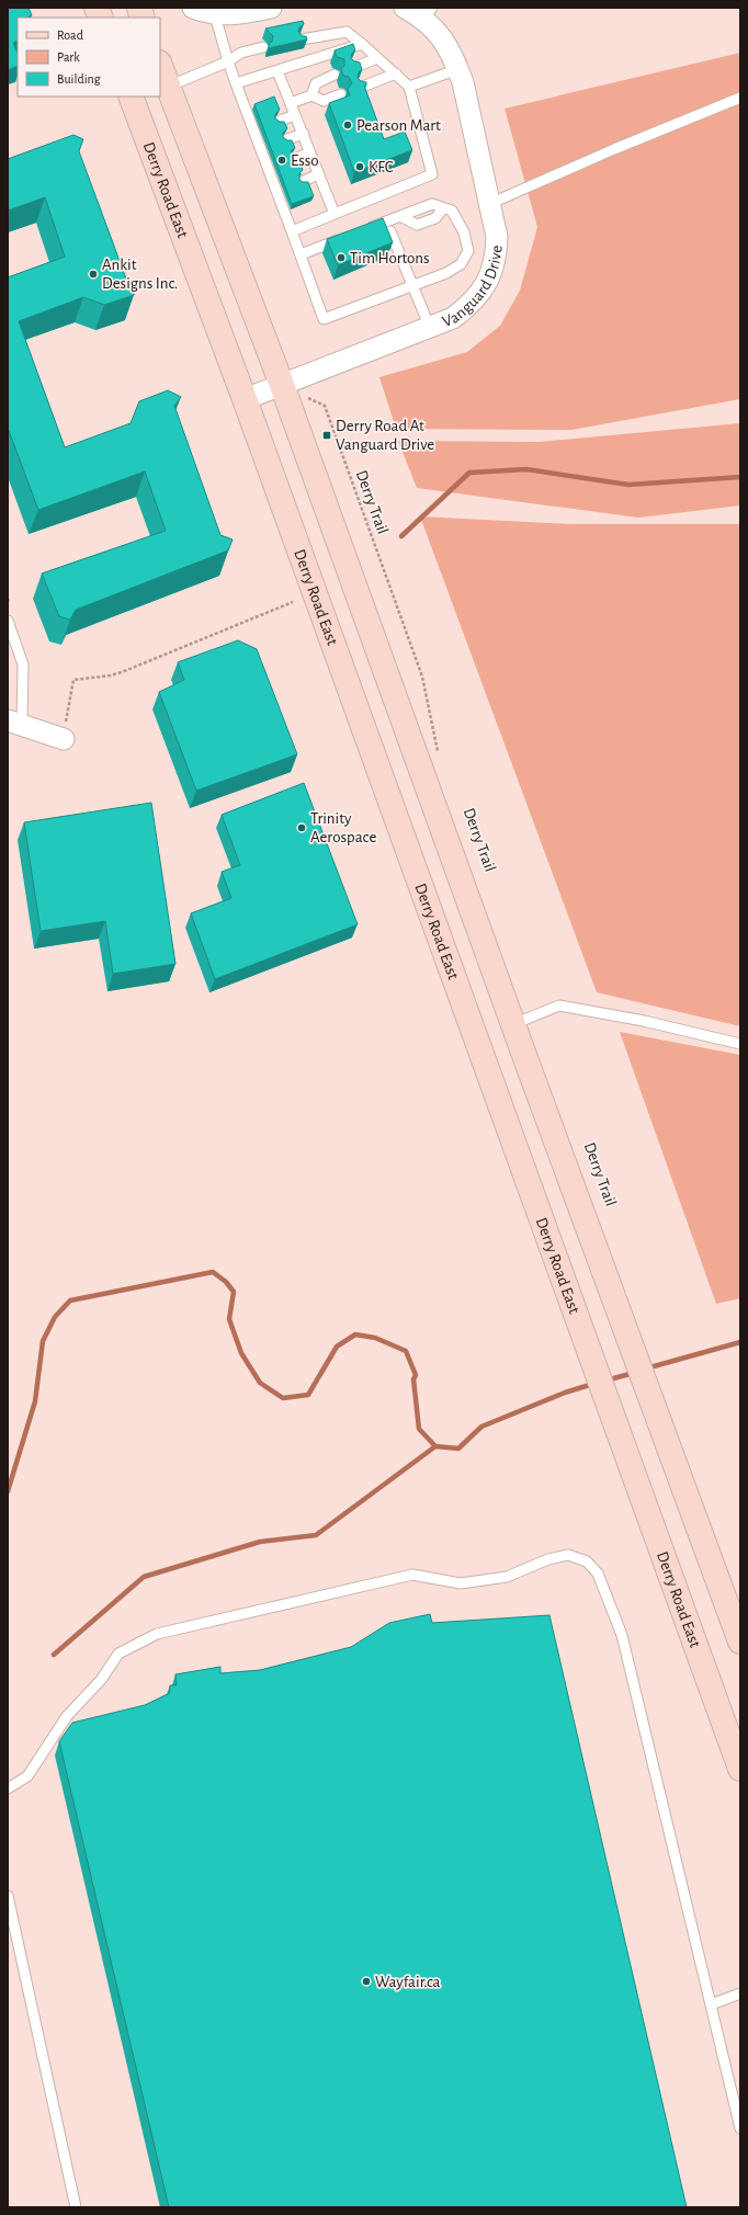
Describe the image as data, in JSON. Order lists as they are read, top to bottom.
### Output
{
  "streets": {
    "main road": ["Derry Road East"],
    "street": ["Vanguard Drive"],
    "path": ["Derry Trail"]
  },
  "crossings": [
    ["Derry Road East", "Vanguard Drive"],
    ["Vanguard Drive", "Derry Trail"]
  ],
  "places": {
    "other": [
      "Pearson Mart",
      "Esso",
      "KFC",
      "Tim Hortons",
      "Ankit Designs Inc.",
      "Trinity Aerospace",
      "Wayfair.ca"
    ],
    "transit": ["Derry Road At Vanguard Drive"]
  },
  "legend": ["Road", "Park", "Building"]
}
